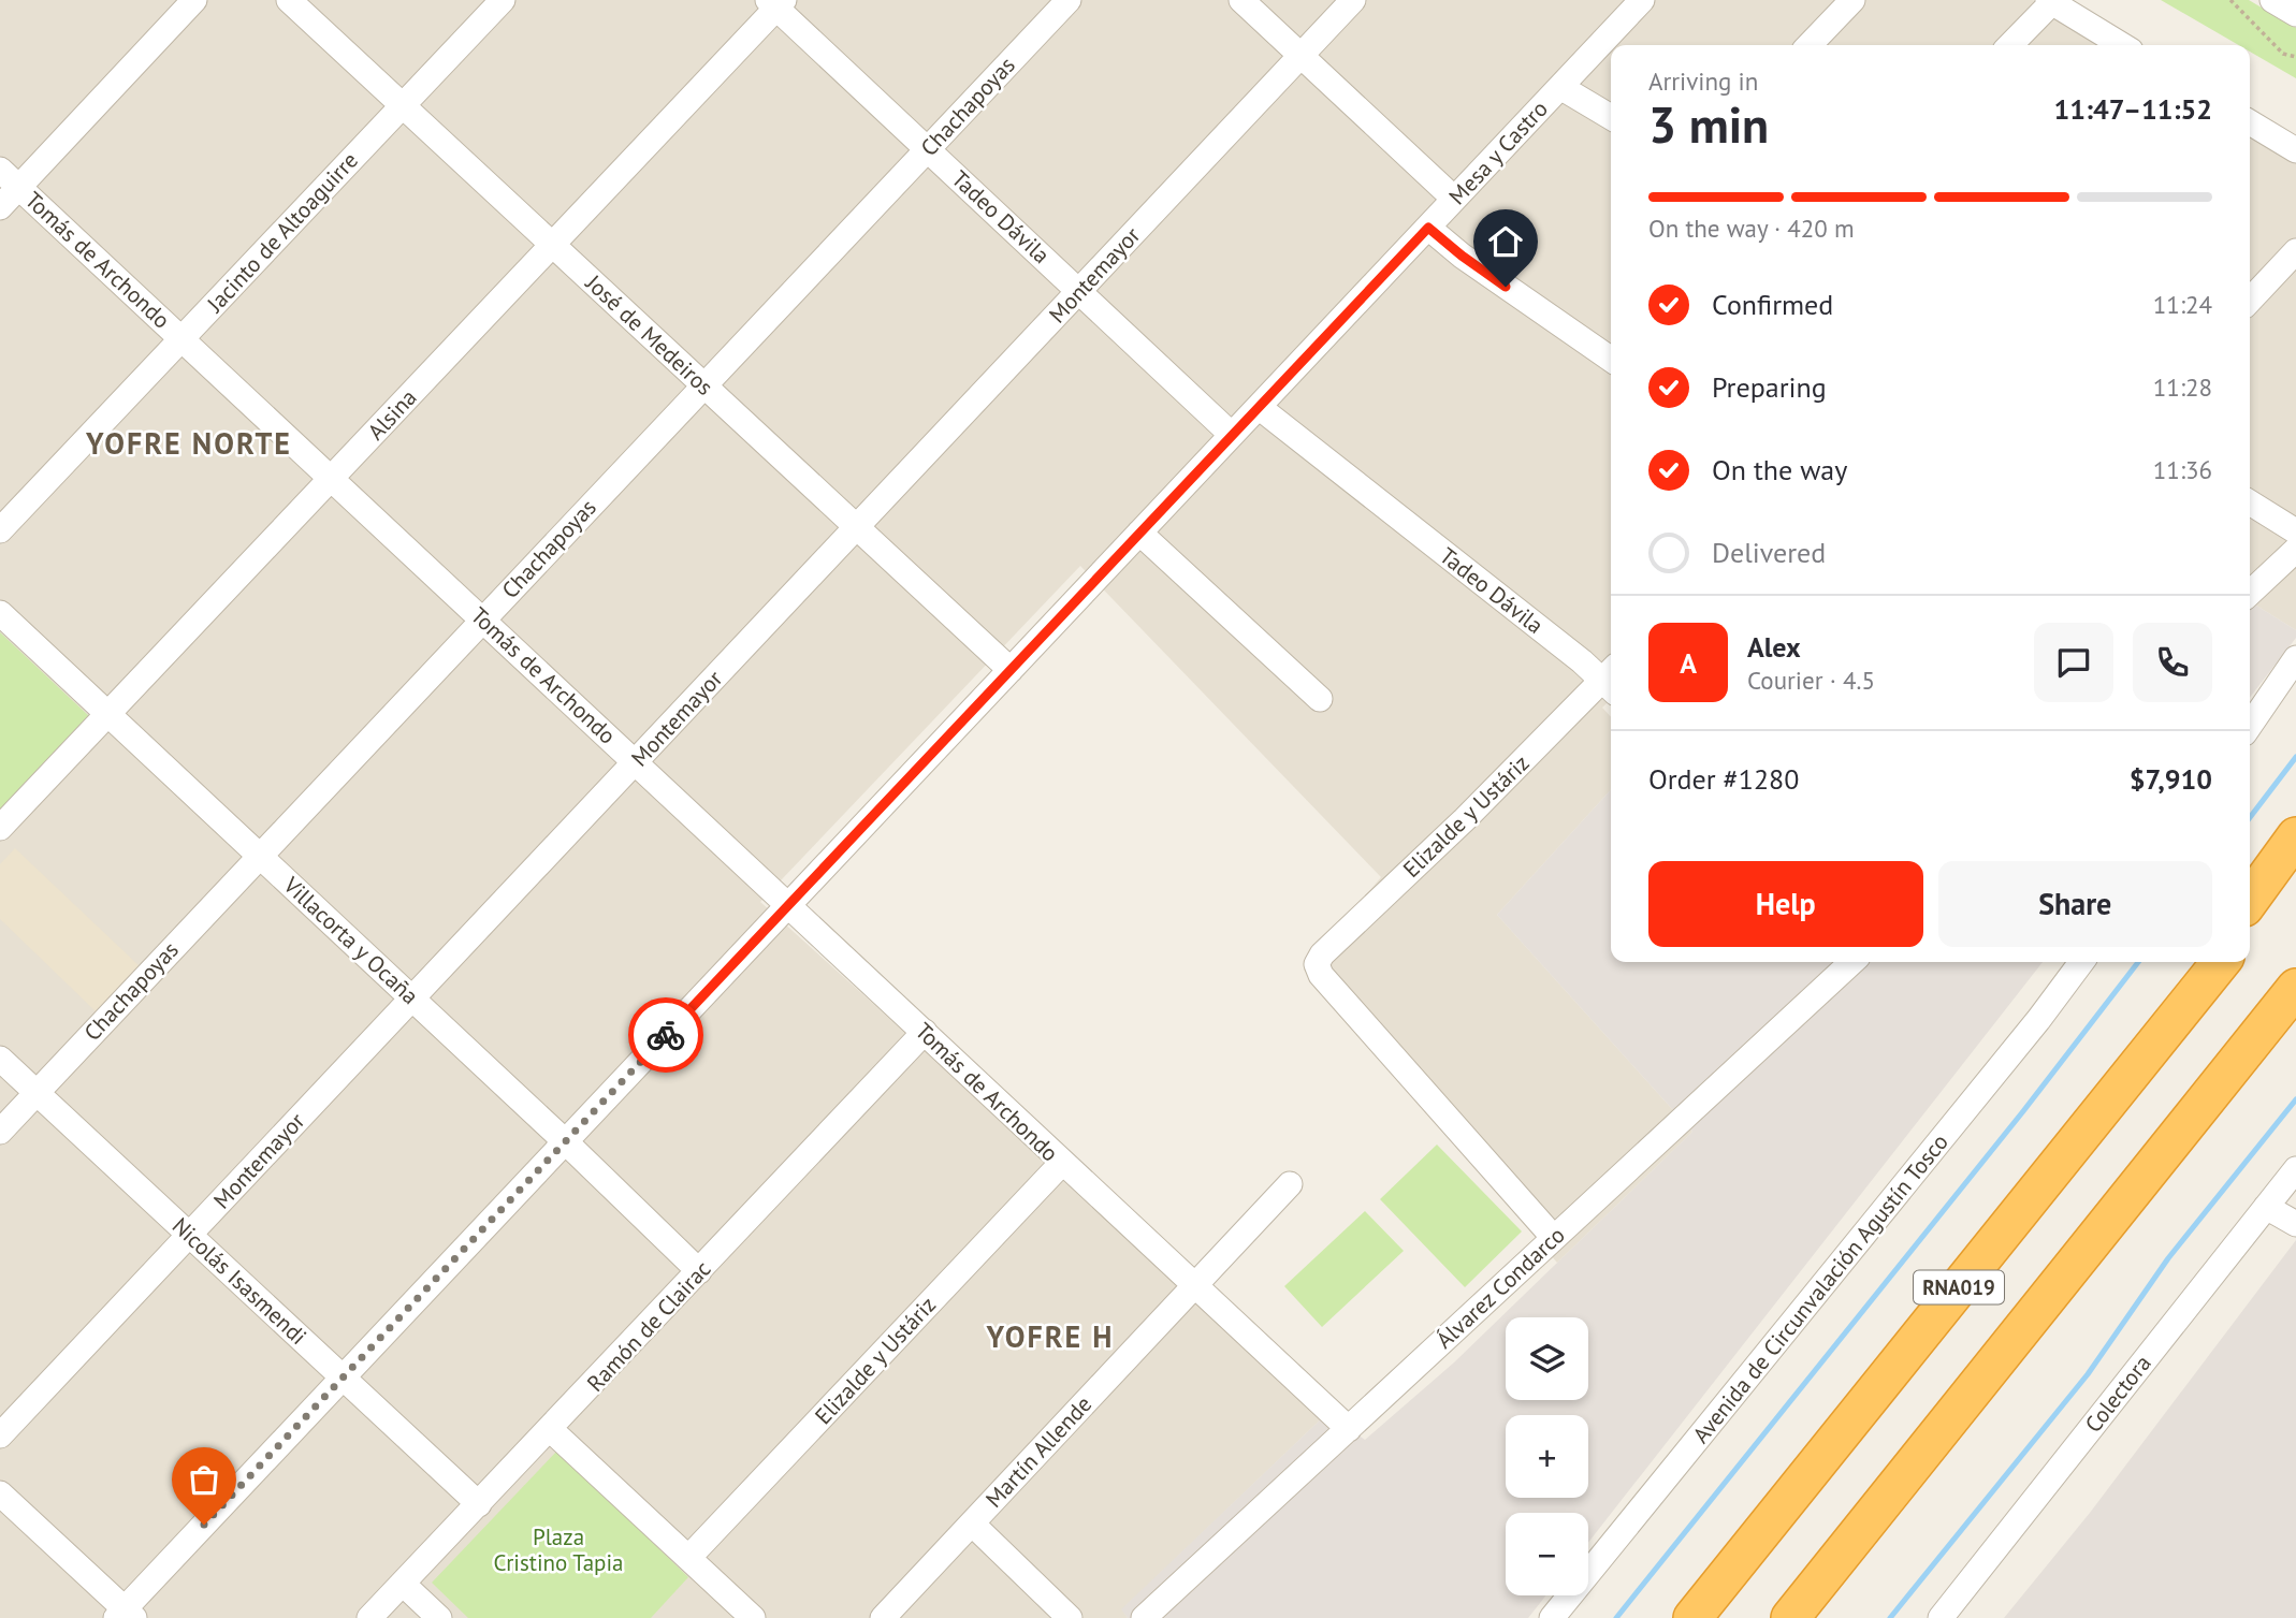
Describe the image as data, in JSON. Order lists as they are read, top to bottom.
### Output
{
  "streets": {
    "highway": ["RNA019"],
    "street": [
      "Chachapoyas",
      "Mesa y Castro",
      "Tadeo Dávila",
      "Jacinto de Altoaguirre",
      "Tomás de Archondo",
      "Montemayor",
      "José de Medeiros",
      "Alsina",
      "Elizalde y Ustáriz",
      "Villacorta y Ocaña",
      "Nicolás Isasmendi",
      "Álvarez Condarco",
      "Avenida de Circunvalación Agustín Tosco",
      "Ramón de Clairac",
      "Colectora",
      "Martín Allende"
    ]
  },
  "crossings": [
    ["Chachapoyas", "Tadeo Dávila"],
    ["Chachapoyas", "Tomás de Archondo"],
    ["Chachapoyas", "José de Medeiros"],
    ["Chachapoyas", "Villacorta y Ocaña"],
    ["Chachapoyas", "Nicolás Isasmendi"],
    ["Mesa y Castro", "Tadeo Dávila"],
    ["Mesa y Castro", "Tomás de Archondo"],
    ["Mesa y Castro", "José de Medeiros"],
    ["Mesa y Castro", "Villacorta y Ocaña"],
    ["Mesa y Castro", "Nicolás Isasmendi"],
    ["Tadeo Dávila", "Montemayor"],
    ["Tadeo Dávila", "Alsina"],
    ["Jacinto de Altoaguirre", "Tomás de Archondo"],
    ["Jacinto de Altoaguirre", "José de Medeiros"],
    ["Tomás de Archondo", "Montemayor"],
    ["Tomás de Archondo", "Alsina"],
    ["Tomás de Archondo", "Elizalde y Ustáriz"],
    ["Tomás de Archondo", "Álvarez Condarco"],
    ["Tomás de Archondo", "Ramón de Clairac"],
    ["Tomás de Archondo", "Martín Allende"],
    ["Montemayor", "José de Medeiros"],
    ["Montemayor", "Villacorta y Ocaña"],
    ["Montemayor", "Nicolás Isasmendi"],
    ["José de Medeiros", "Alsina"],
    ["Alsina", "Villacorta y Ocaña"],
    ["Elizalde y Ustáriz", "Álvarez Condarco"],
    ["Villacorta y Ocaña", "Ramón de Clairac"],
    ["Nicolás Isasmendi", "Ramón de Clairac"]
  ],
  "districts": ["YOFRE NORTE", "YOFRE H"],
  "parks": ["Plaza Cristino Tapia"],
  "page": {
    "heading": ["3 min", "Arriving in", "11:47–11:52"],
    "panel": [
      "Alex",
      "Courier · 4.5",
      "Order #1280",
      "$7,910"
    ],
    "bar": "On the way · 420 m",
    "list": [
      ["Confirmed", "11:24"],
      ["Preparing", "11:28"],
      ["On the way", "11:36"],
      "Delivered"
    ],
    "round": "A",
    "buttons": ["Help", "Share"],
    "map_buttons": ["+", "−"]
  }
}
